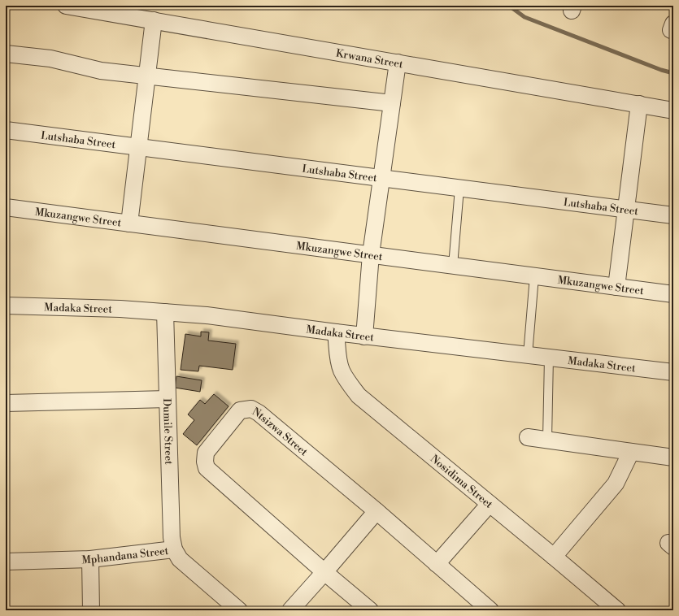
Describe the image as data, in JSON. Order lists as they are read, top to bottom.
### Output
{
  "streets": {
    "street": [
      "Krwana Street",
      "Lutshaba Street",
      "Mkuzangwe Street",
      "Madaka Street",
      "Dumile Street",
      "Ntsizwa Street",
      "Nosidima Street",
      "Mphandana Street"
    ]
  },
  "crossings": [
    ["Madaka Street", "Dumile Street"],
    ["Madaka Street", "Nosidima Street"],
    ["Dumile Street", "Mphandana Street"]
  ]
}
